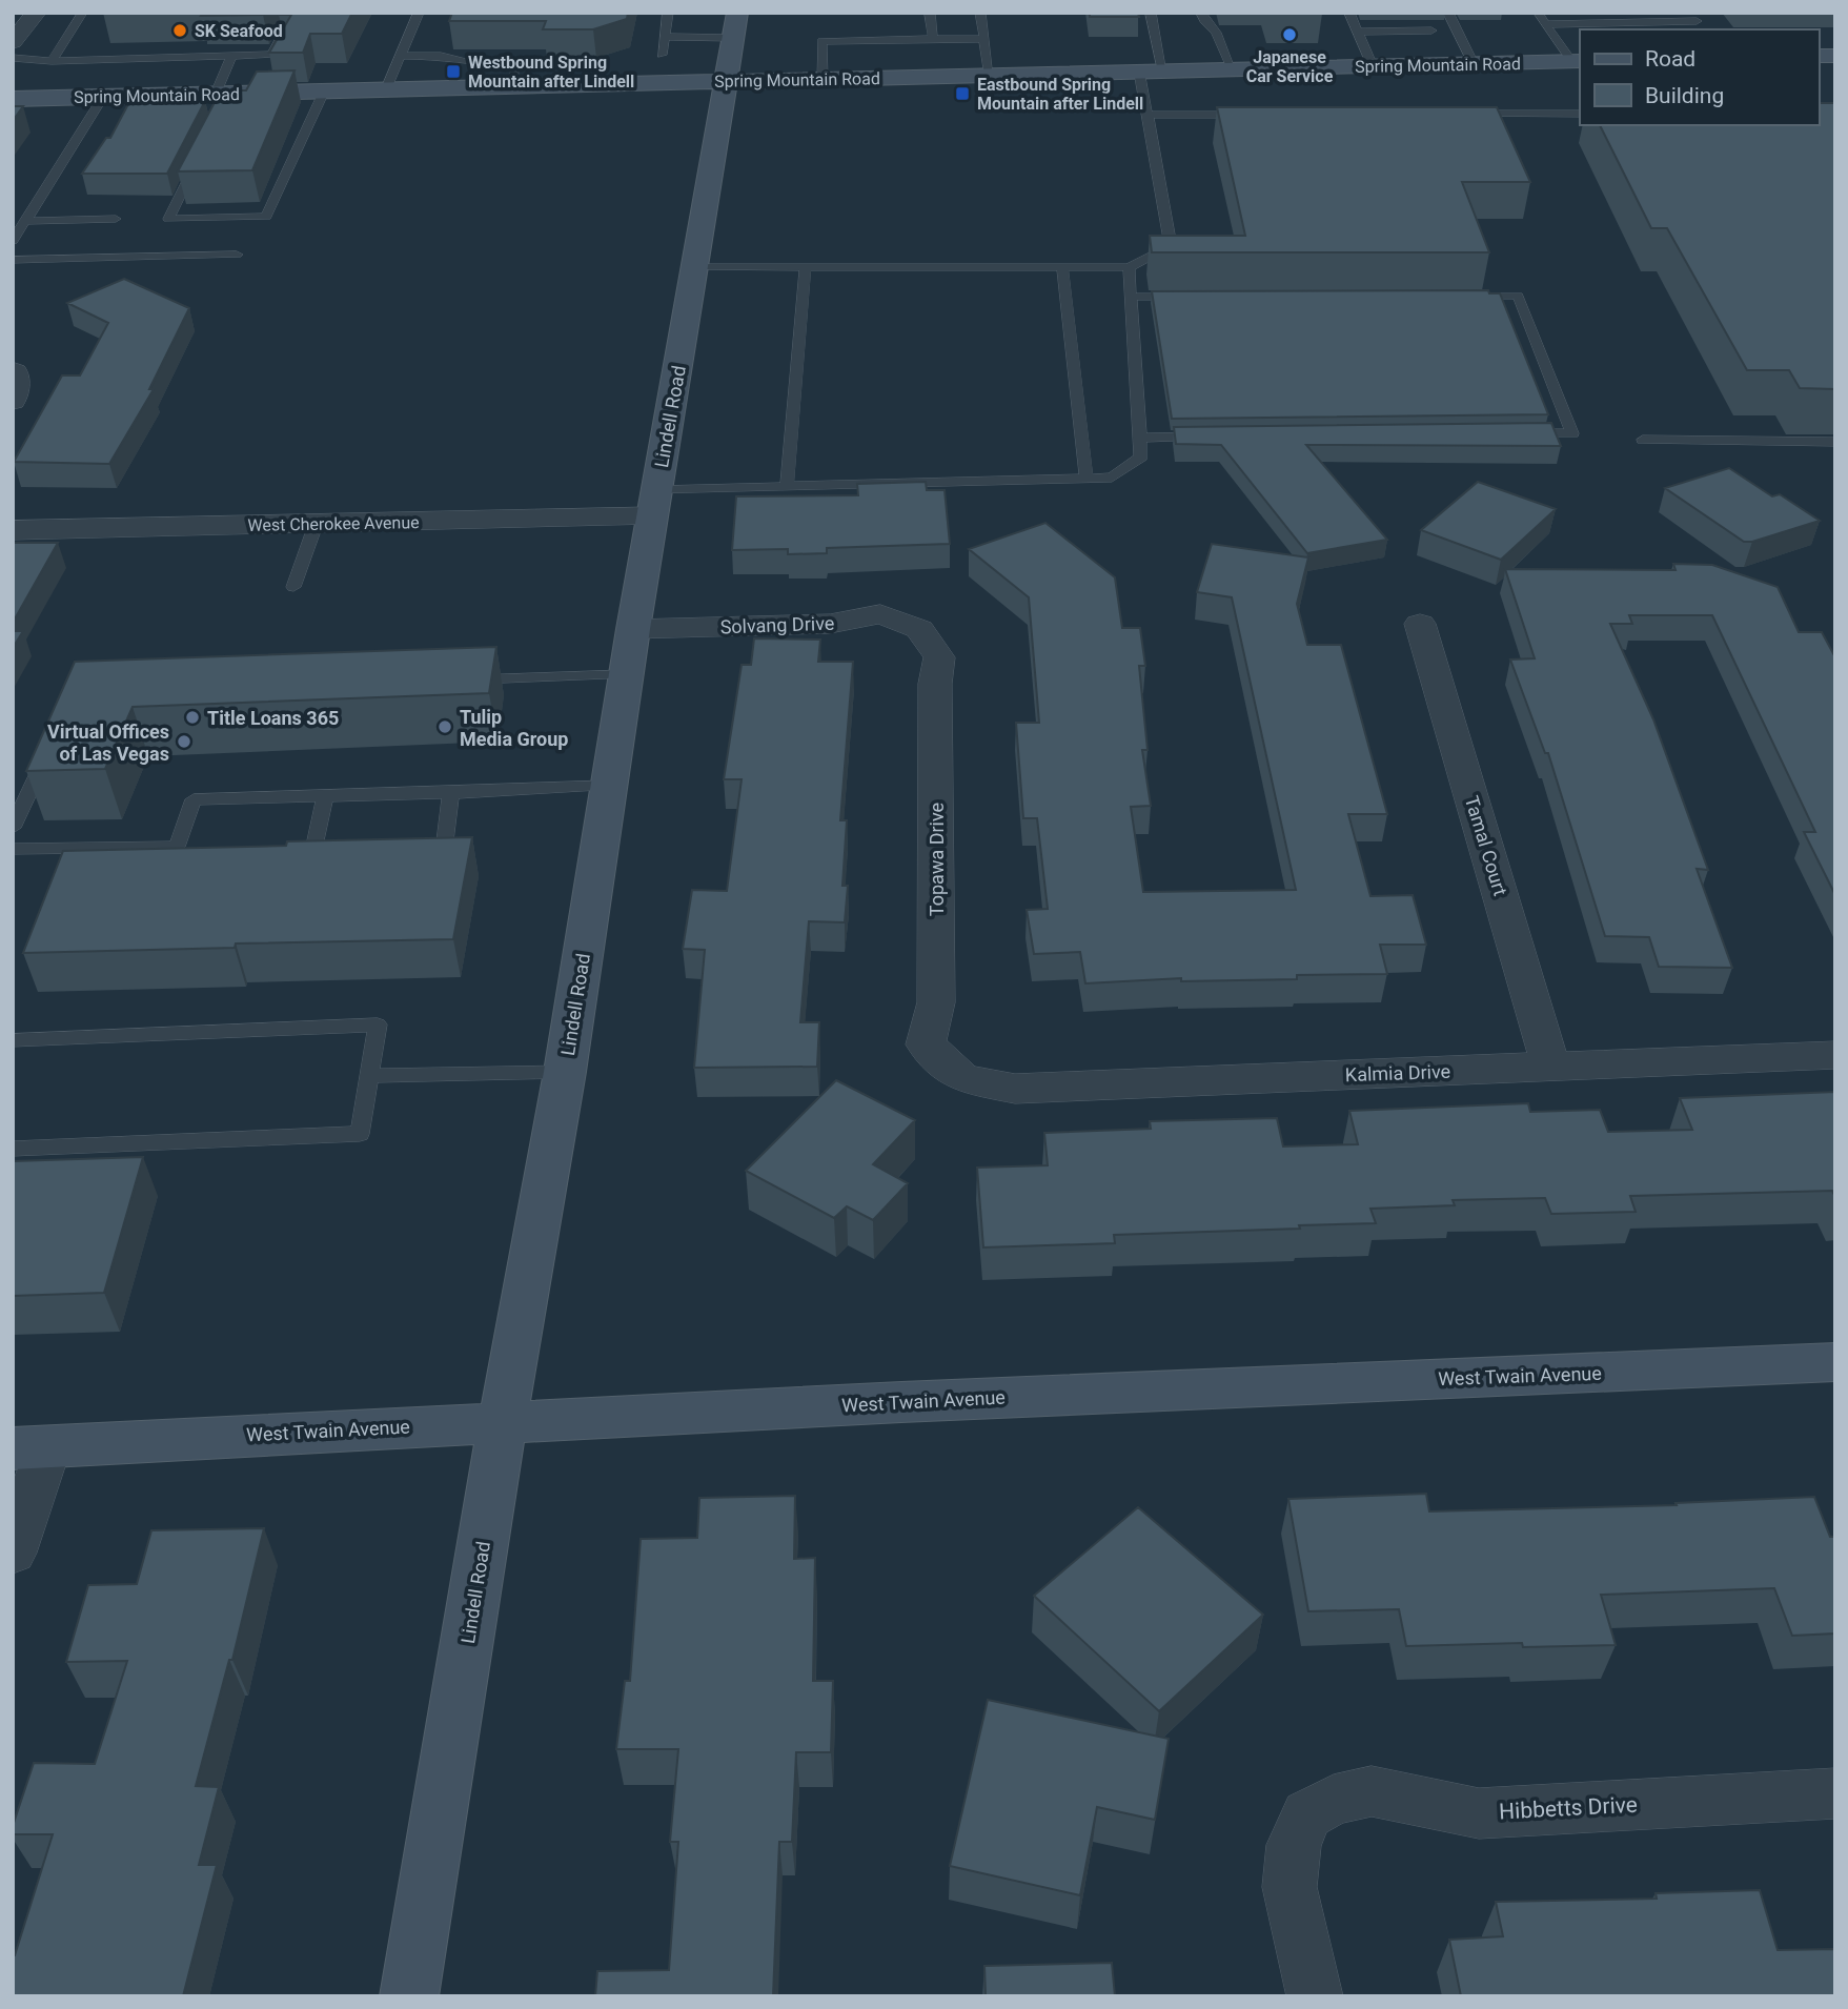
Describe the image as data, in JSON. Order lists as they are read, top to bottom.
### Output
{
  "streets": {
    "street": [
      "Spring Mountain Road",
      "Lindell Road",
      "West Cherokee Avenue",
      "Solvang Drive",
      "Tamal Court",
      "Topawa Drive",
      "Kalmia Drive",
      "West Twain Avenue",
      "Hibbetts Drive"
    ]
  },
  "crossings": [
    ["Spring Mountain Road", "Lindell Road"],
    ["Lindell Road", "West Cherokee Avenue"],
    ["Lindell Road", "Solvang Drive"],
    ["Lindell Road", "West Twain Avenue"],
    ["Solvang Drive", "Topawa Drive"],
    ["Tamal Court", "Kalmia Drive"],
    ["Topawa Drive", "Kalmia Drive"]
  ],
  "places": {
    "other": [
      "SK Seafood",
      "Japanese Car Service",
      "Title Loans 365",
      "Tulip Media Group",
      "Virtual Offices of Las Vegas"
    ],
    "transit": ["Westbound Spring Mountain after Lindell", "Eastbound Spring Mountain after Lindell"]
  },
  "legend": ["Road", "Building"]
}
